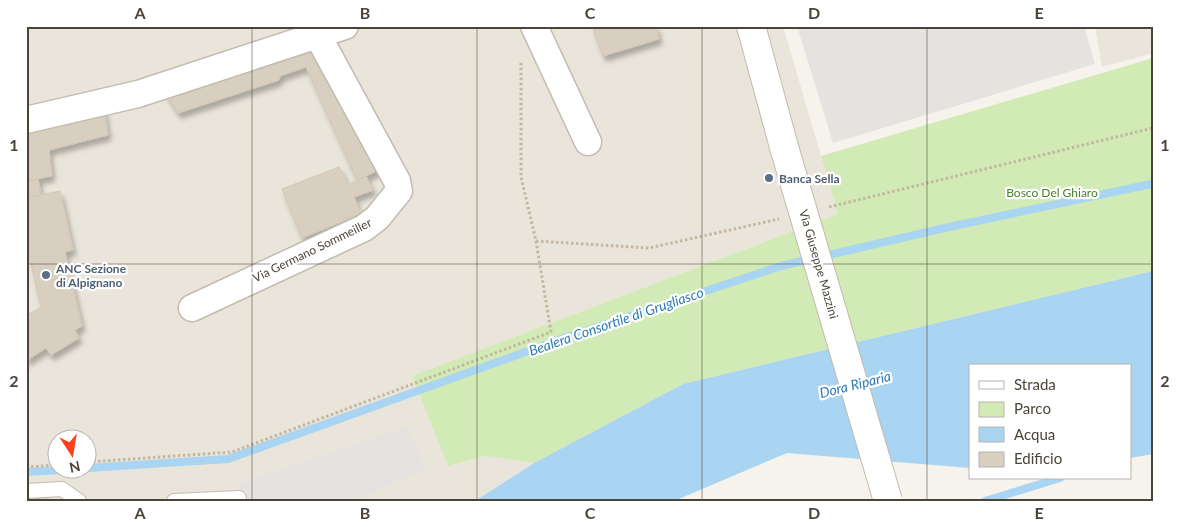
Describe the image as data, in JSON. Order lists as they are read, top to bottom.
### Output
{
  "streets": {
    "street": ["Via Germano Sommeiller", "Via Giuseppe Mazzini"]
  },
  "water": ["Bealera Consortile di Grugliasco", "Dora Riparia"],
  "parks": ["Bosco Del Ghiaro"],
  "places": ["Banca Sella", "ANC Sezione di Alpignano"],
  "legend": [
    "Strada",
    "Parco",
    "Acqua",
    "Edificio"
  ],
  "north": "bottom",
  "grid": {
    "columns": [
      "A",
      "B",
      "C",
      "D",
      "E"
    ],
    "rows": ["1", "2"]
  }
}
